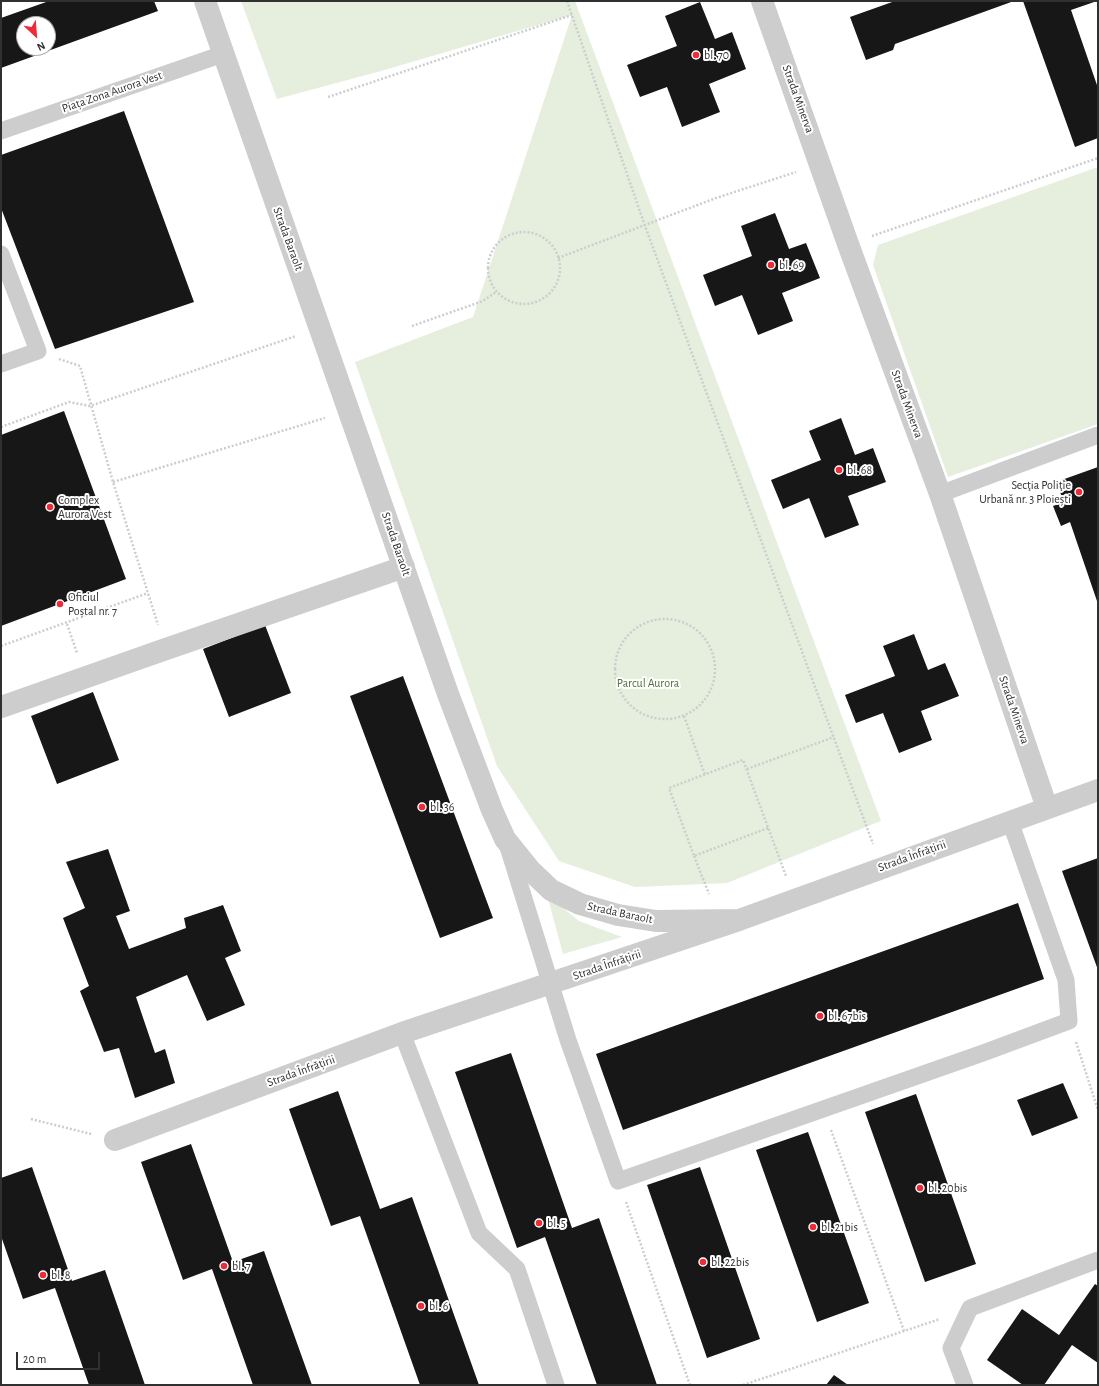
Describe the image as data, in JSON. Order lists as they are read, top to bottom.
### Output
{
  "streets": {
    "street": ["Strada Minerva", "Strada Baraolt", "Strada Înfrățirii"],
    "lane": ["Piața Zona Aurora Vest"]
  },
  "crossings": [
    ["Piața Zona Aurora Vest", "Strada Baraolt"],
    ["Strada Minerva", "Strada Înfrățirii"],
    ["Strada Baraolt", "Strada Înfrățirii"]
  ],
  "parks": ["Parcul Aurora"],
  "places": [
    "bl. 70",
    "bl. 69",
    "bl. 68",
    "Secţia Poliţie Urbană nr. 3 Ploiești",
    "Complex Aurora Vest",
    "Oficiul Poștal nr. 7",
    "bl. 36",
    "bl. 67bis",
    "bl. 20bis",
    "bl. 5",
    "bl. 21bis",
    "bl. 22bis",
    "bl. 7",
    "bl. 8",
    "bl. 6"
  ],
  "scale_bar": "20 m",
  "north": "bottom right"
}
